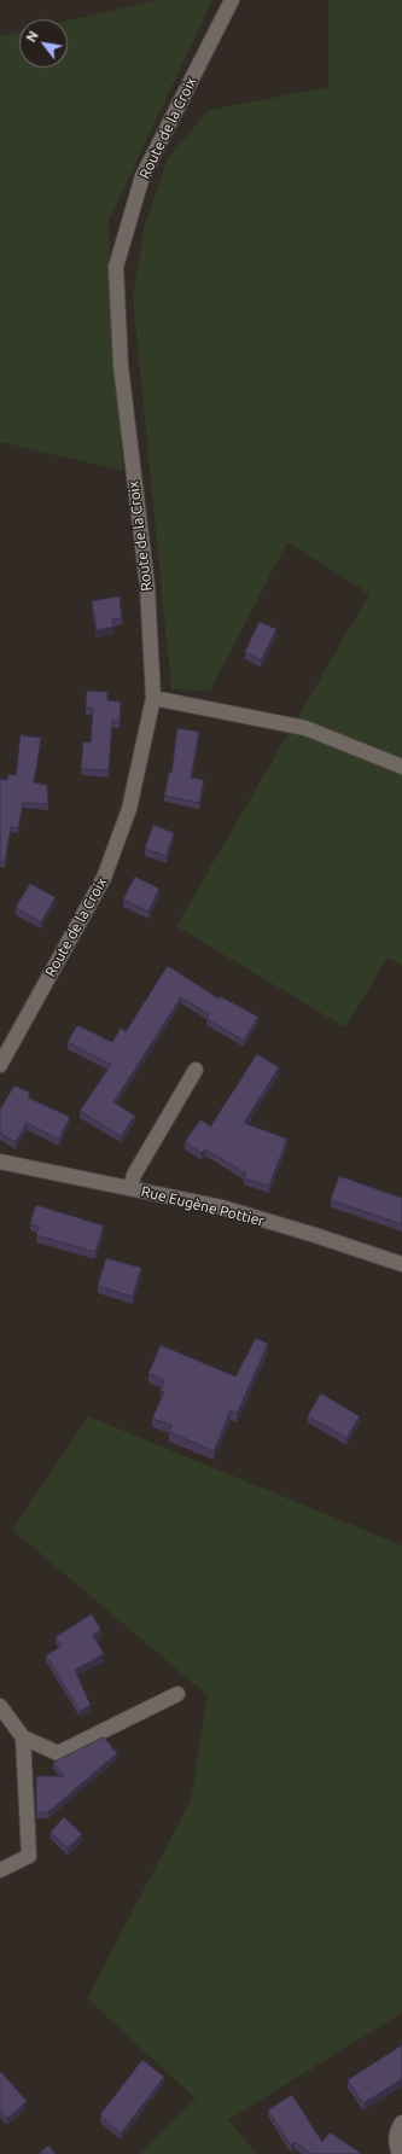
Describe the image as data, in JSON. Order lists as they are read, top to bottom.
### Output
{
  "streets": {
    "street": ["Route de la Croix", "Rue Eugène Pottier"]
  },
  "north": "top left"
}
